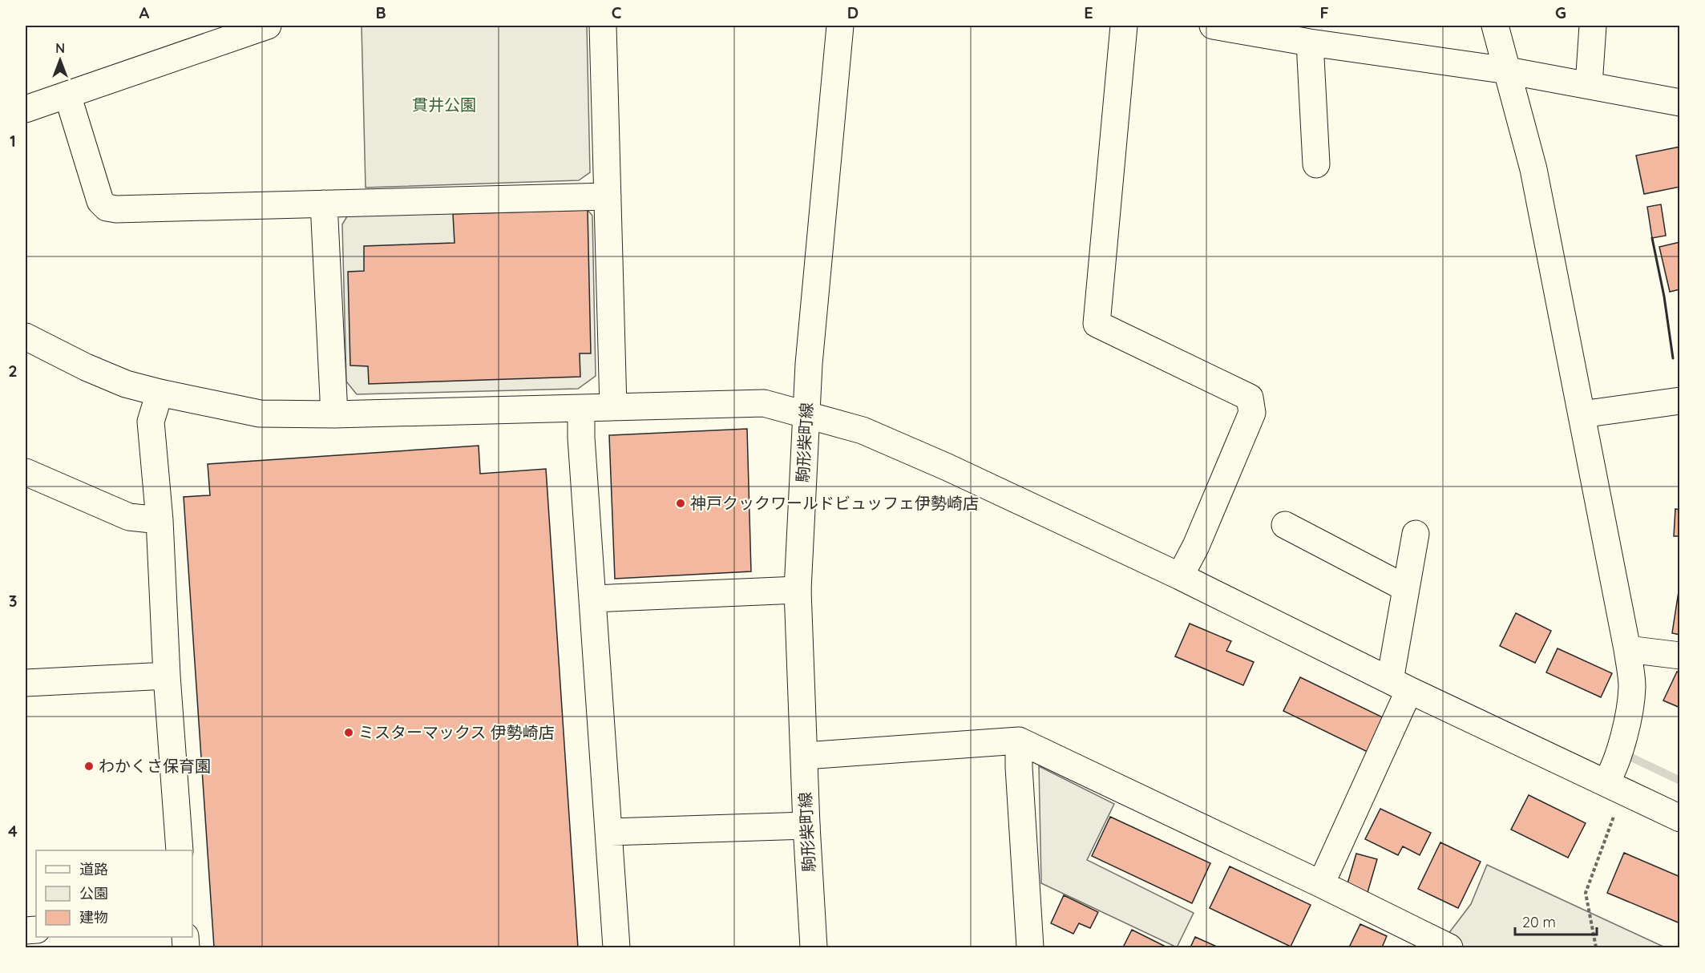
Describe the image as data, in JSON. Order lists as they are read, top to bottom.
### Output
{
  "streets": {
    "street": ["駒形柴町線"]
  },
  "parks": ["貫井公園"],
  "places": ["神戸クックワールドビュッフェ伊勢崎店", "ミスターマックス 伊勢崎店", "わかくさ保育園"],
  "legend": ["道路", "公園", "建物"],
  "scale_bar": "20 m",
  "north": "top",
  "grid": {
    "columns": [
      "A",
      "B",
      "C",
      "D",
      "E",
      "F",
      "G"
    ],
    "rows": [
      "1",
      "2",
      "3",
      "4"
    ]
  }
}
